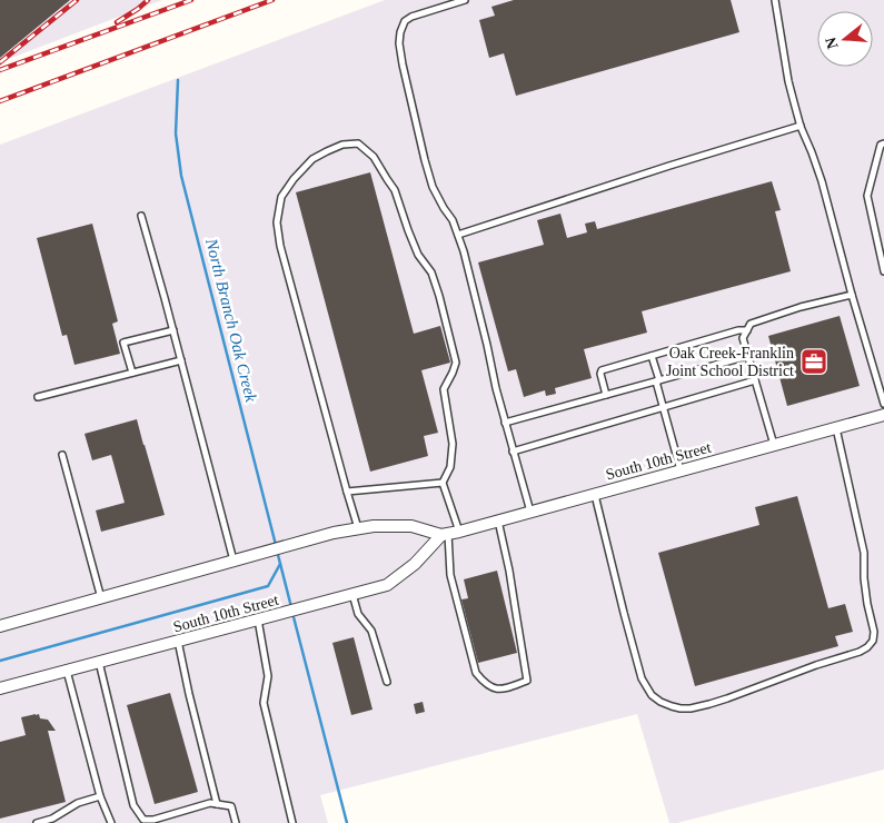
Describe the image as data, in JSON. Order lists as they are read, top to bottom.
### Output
{
  "streets": {
    "street": ["South 10th Street"]
  },
  "water": ["North Branch Oak Creek"],
  "places": {
    "office": ["Oak Creek-Franklin Joint School District"]
  },
  "north": "left"
}
